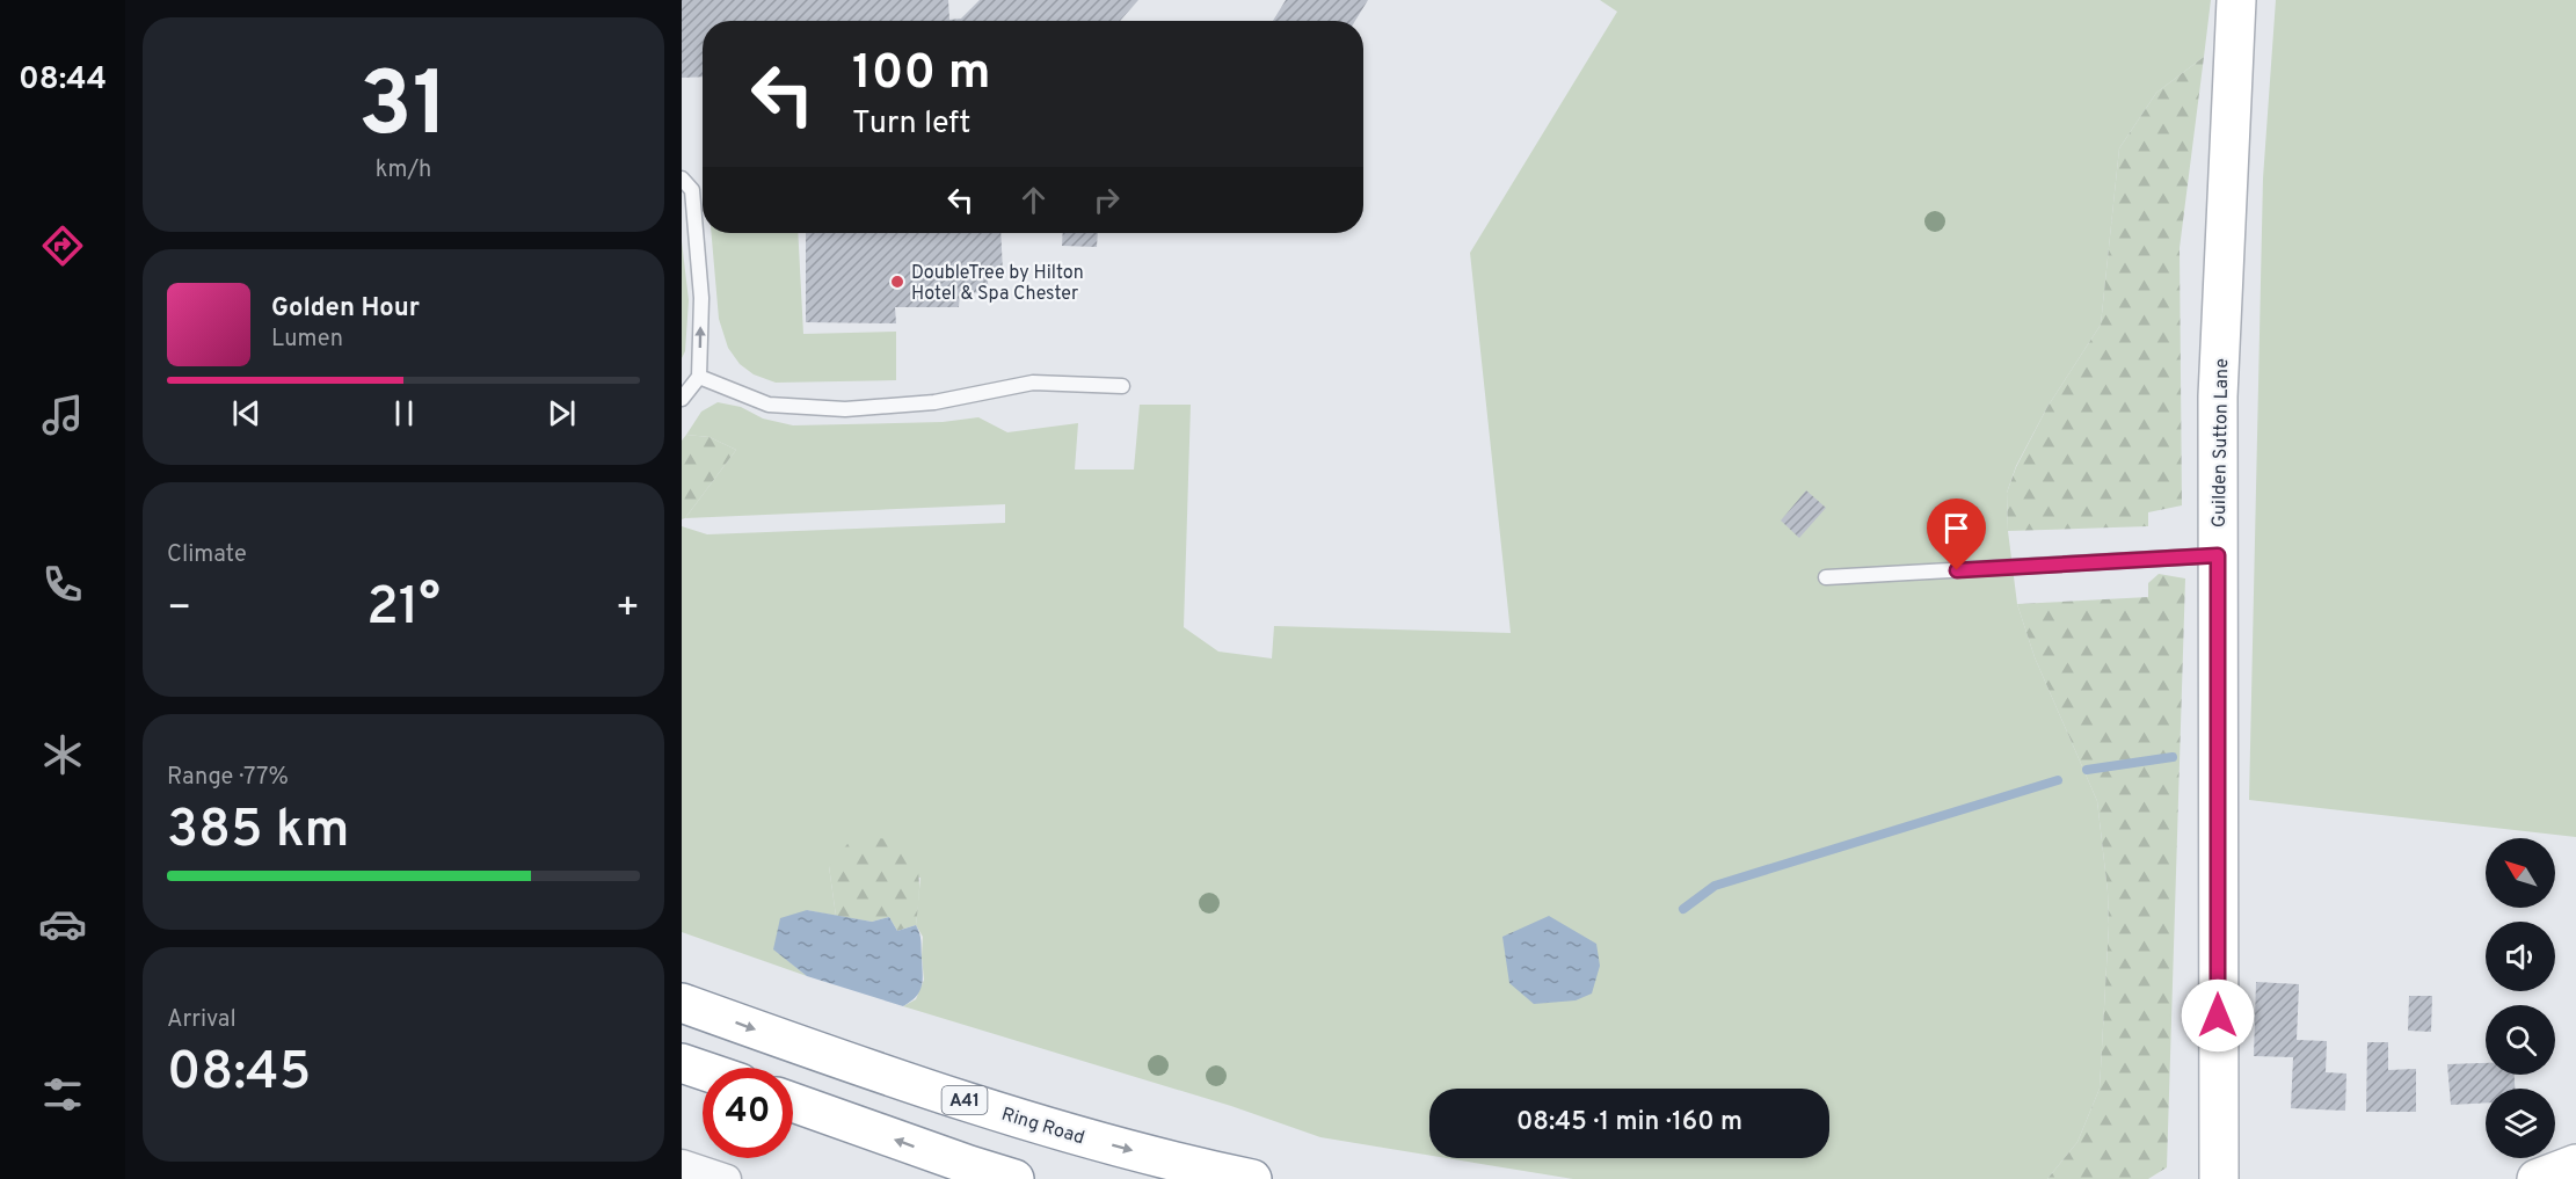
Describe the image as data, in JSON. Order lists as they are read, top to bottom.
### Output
{
  "streets": {
    "main road": ["Guilden Sutton Lane", "A41", "Ring Road"]
  },
  "places": ["DoubleTree by Hilton Hotel & Spa Chester"],
  "north": "top left",
  "page": {
    "tabs": "08:44",
    "tile": [
      ["31", "km/h"],
      "Climate",
      ["Range · 77%", "385 km"],
      ["Arrival", "08:45"]
    ],
    "turn": ["100 m", "Turn left"],
    "song": ["Golden Hour", "Lumen"],
    "heat": ["−", "21°", "+"],
    "limit": "40",
    "trip": "08:45 · 1 min · 160 m"
  }
}
